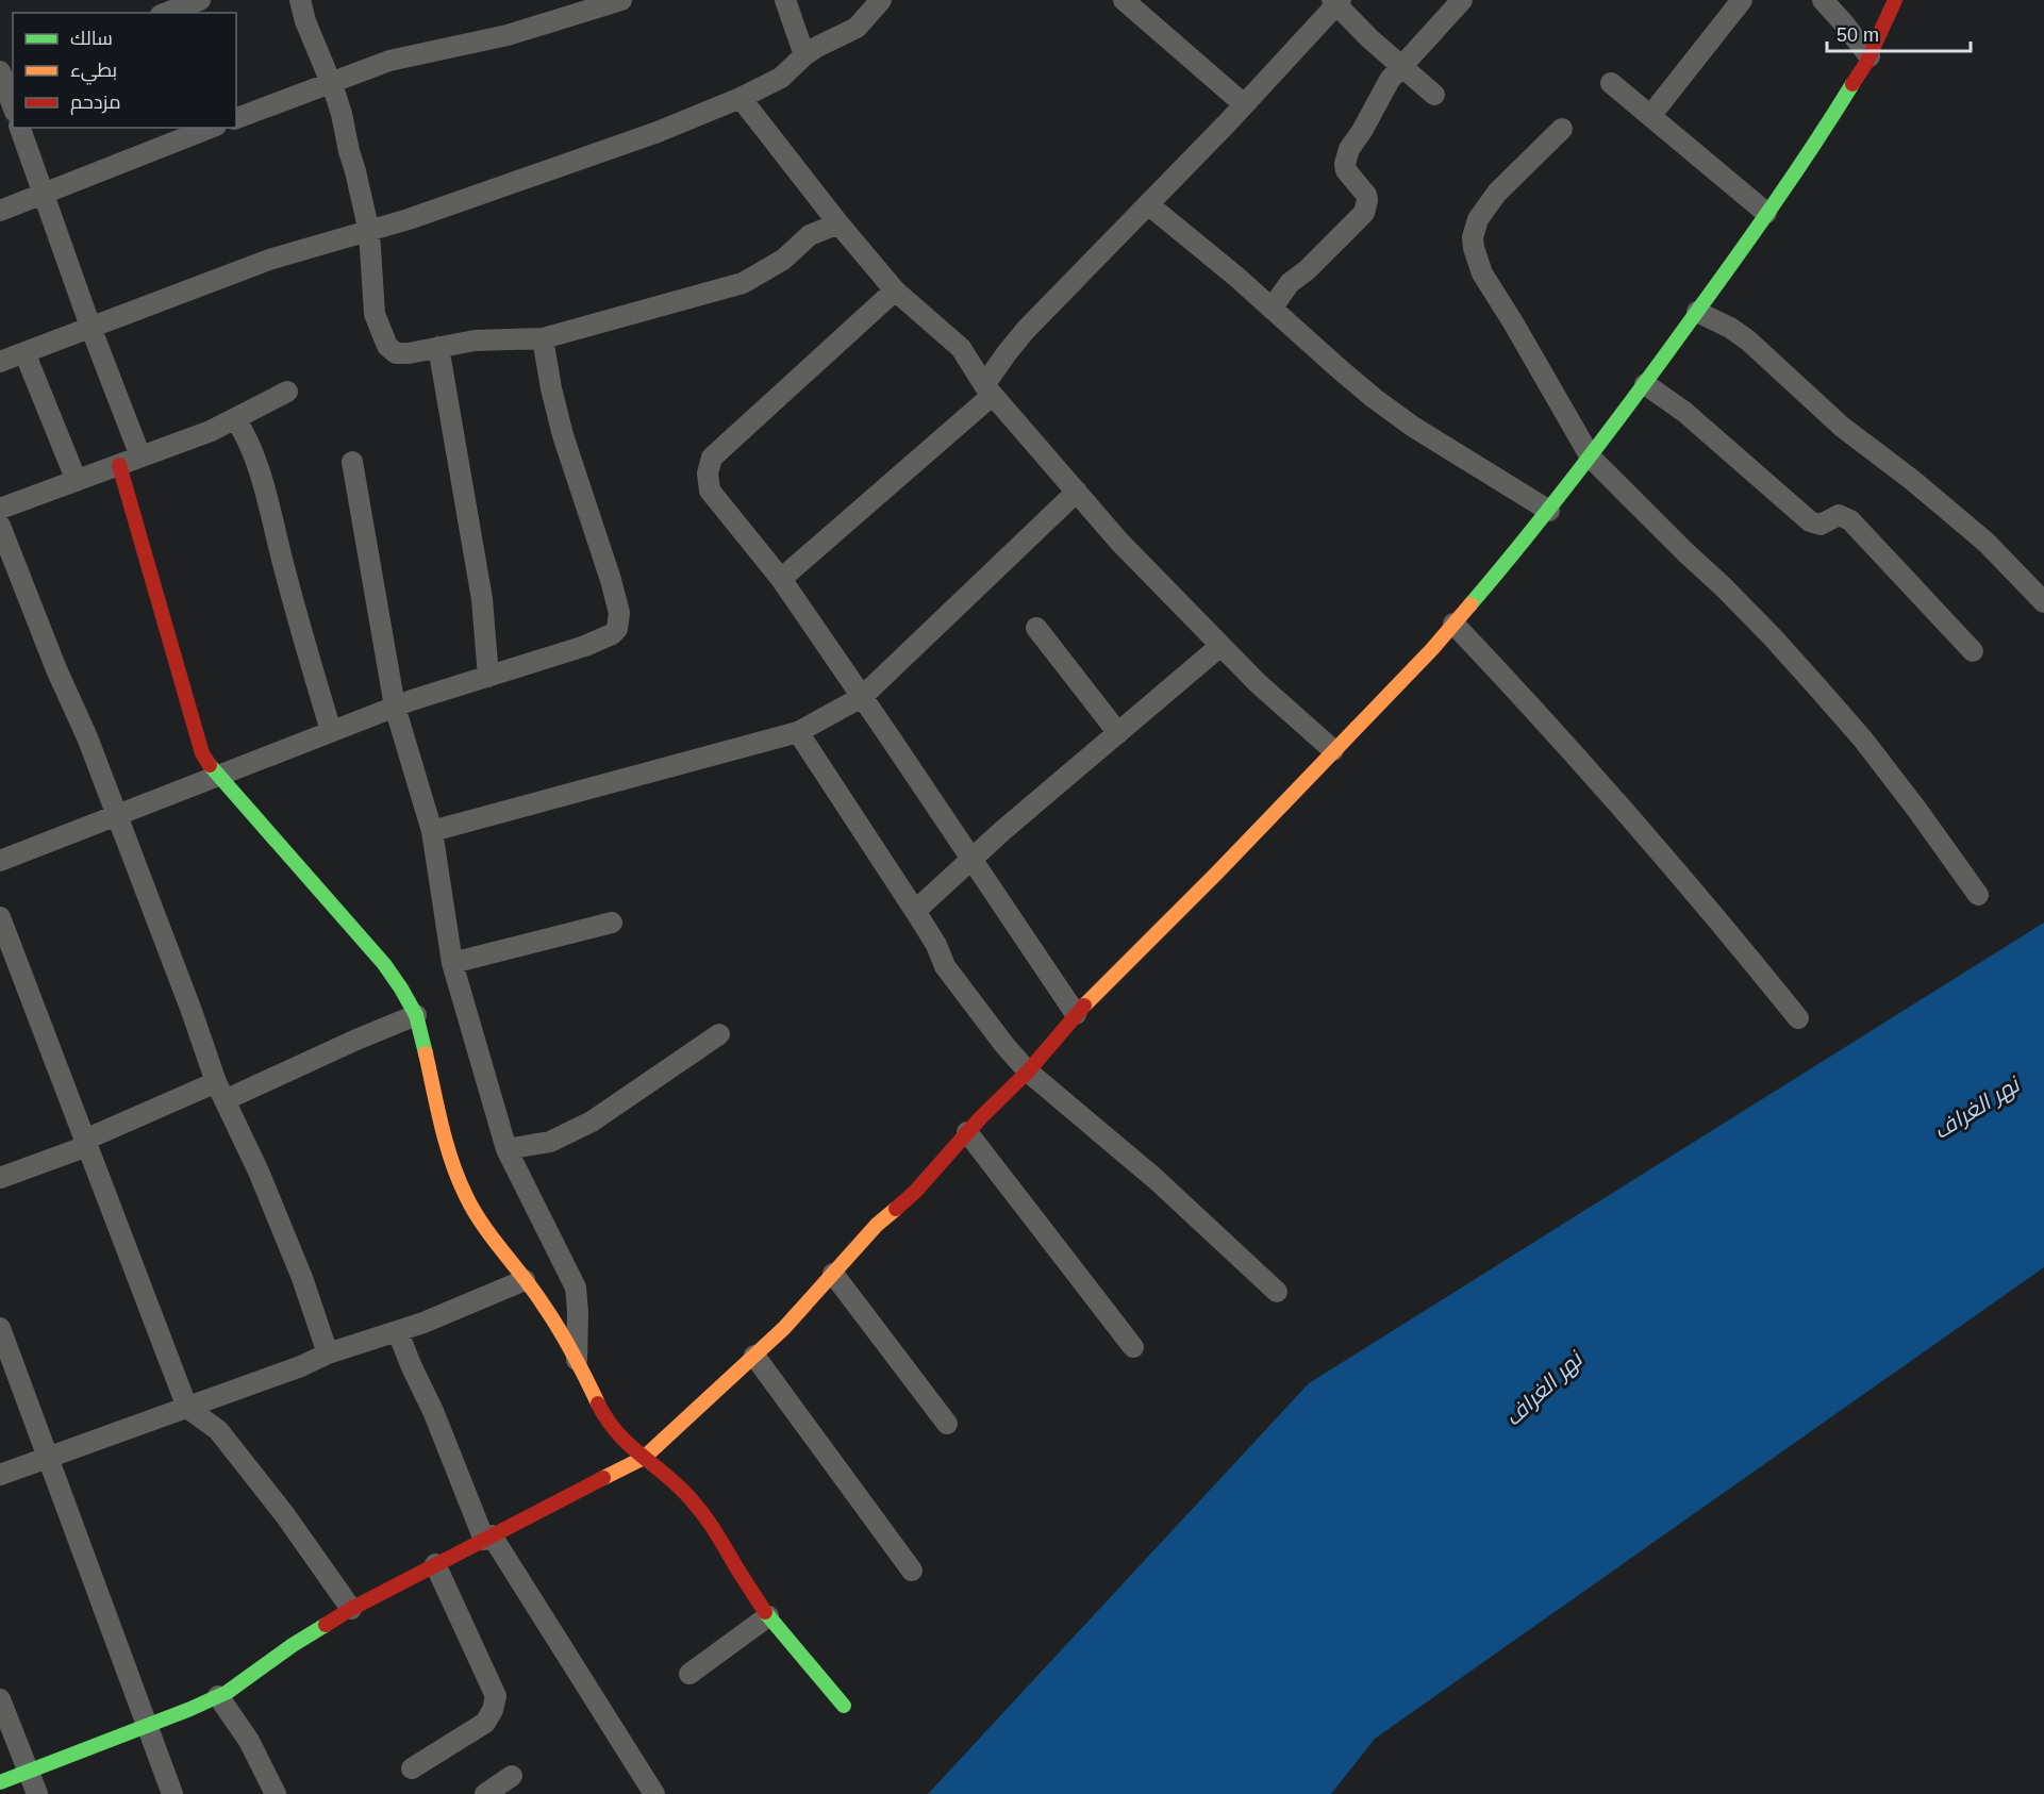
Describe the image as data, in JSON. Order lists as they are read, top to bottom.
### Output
{
  "water": ["نهر الغراف"],
  "legend": ["سالك", "بطيء", "مزدحم"],
  "scale_bar": "50 m"
}
